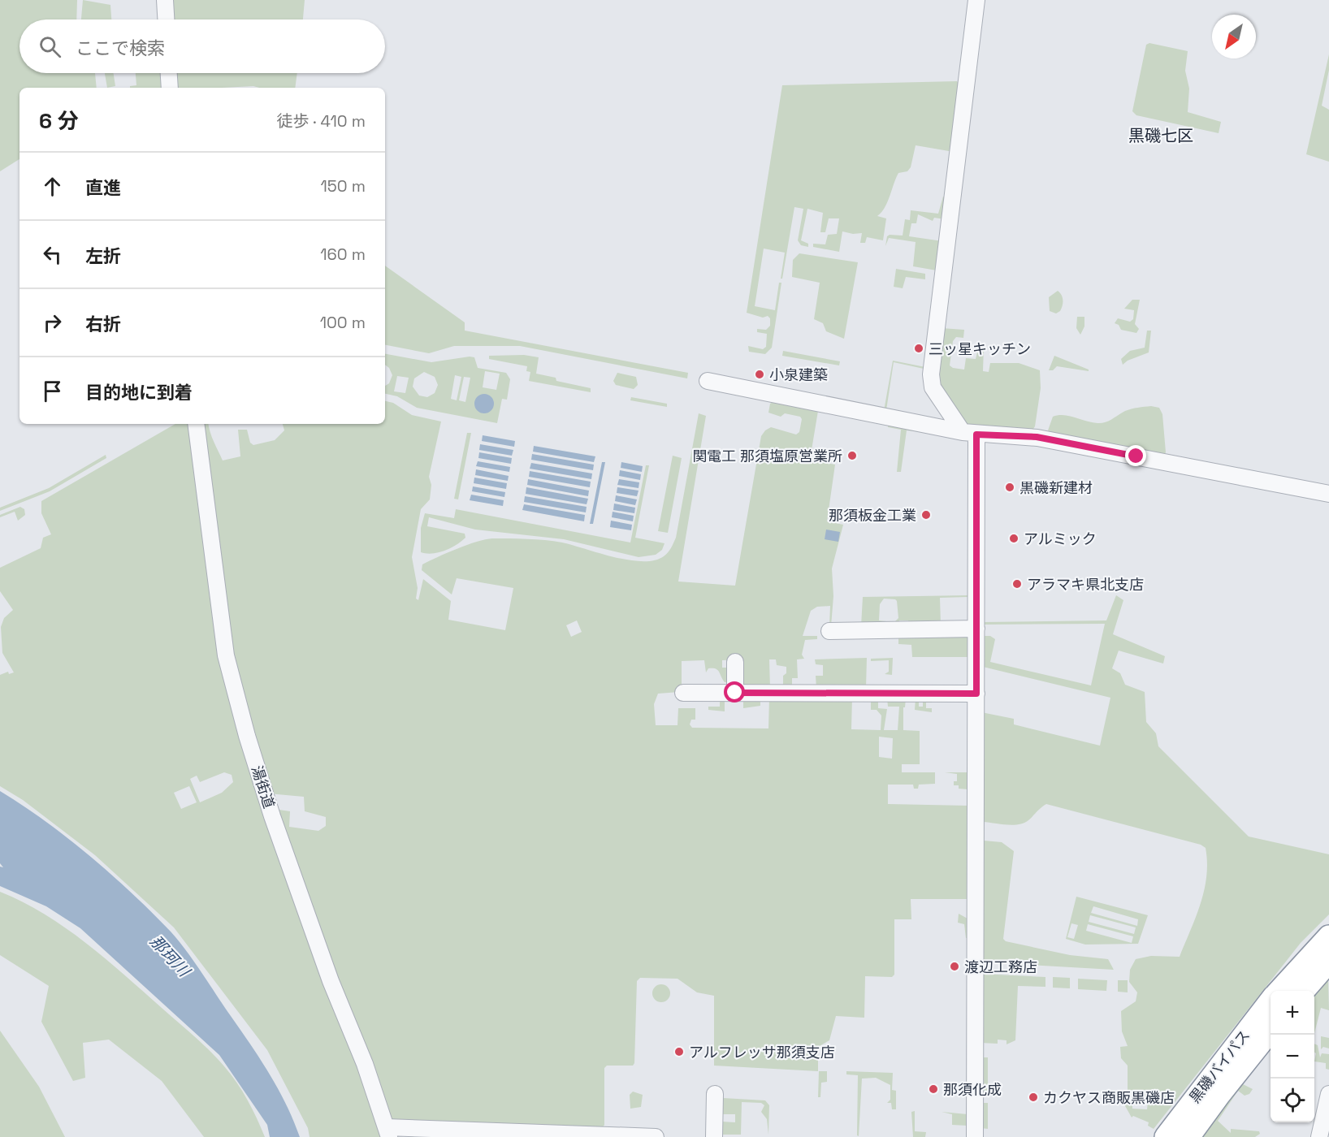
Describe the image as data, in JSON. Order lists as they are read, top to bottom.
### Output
{
  "streets": {
    "highway": ["黒磯バイパス"],
    "street": ["湯街道"]
  },
  "districts": ["黒磯七区"],
  "water": ["那珂川"],
  "places": [
    "三ッ星キッチン",
    "小泉建築",
    "関電工 那須塩原営業所",
    "黒磯新建材",
    "那須板金工業",
    "アルミック",
    "アラマキ県北支店",
    "渡辺工務店",
    "アルフレッサ那須支店",
    "那須化成",
    "カクヤス商販黒磯店"
  ],
  "north": "bottom left",
  "page": {
    "search": "ここで検索",
    "heading": ["6 分", "徒歩 · 410 m"],
    "list": [
      ["直進", "150 m"],
      ["左折", "160 m"],
      ["右折", "100 m"],
      "目的地に到着"
    ],
    "map_buttons": ["+", "−"]
  }
}
